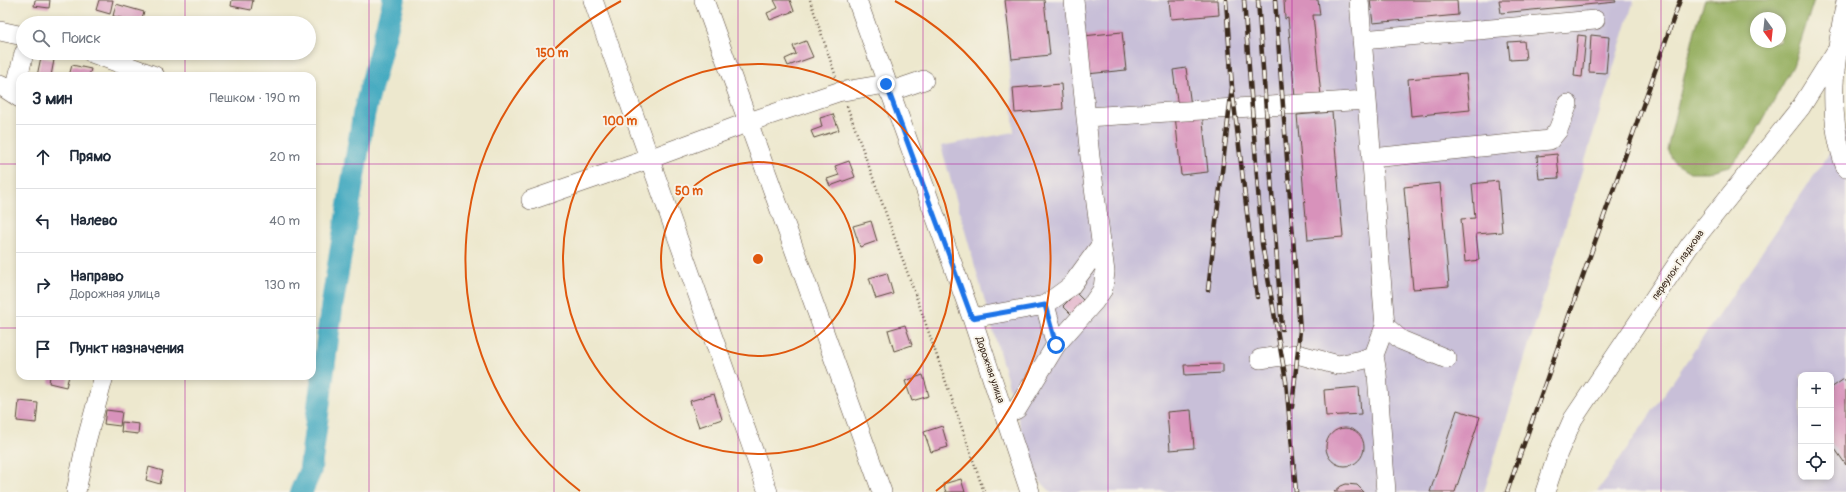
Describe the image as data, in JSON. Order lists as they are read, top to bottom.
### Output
{
  "streets": {
    "street": ["переулок Гладкова", "Дорожная улица"]
  },
  "north": "bottom",
  "page": {
    "search": "Поиск",
    "heading": ["3 мин", "Пешком · 190 m"],
    "list": [
      ["Прямо", "20 m"],
      ["Налево", "40 m"],
      ["Направо", "Дорожная улица", "130 m"],
      "Пункт назначения"
    ],
    "map_buttons": ["+", "−"]
  },
  "rings": ["150 m", "100 m", "50 m"]
}
